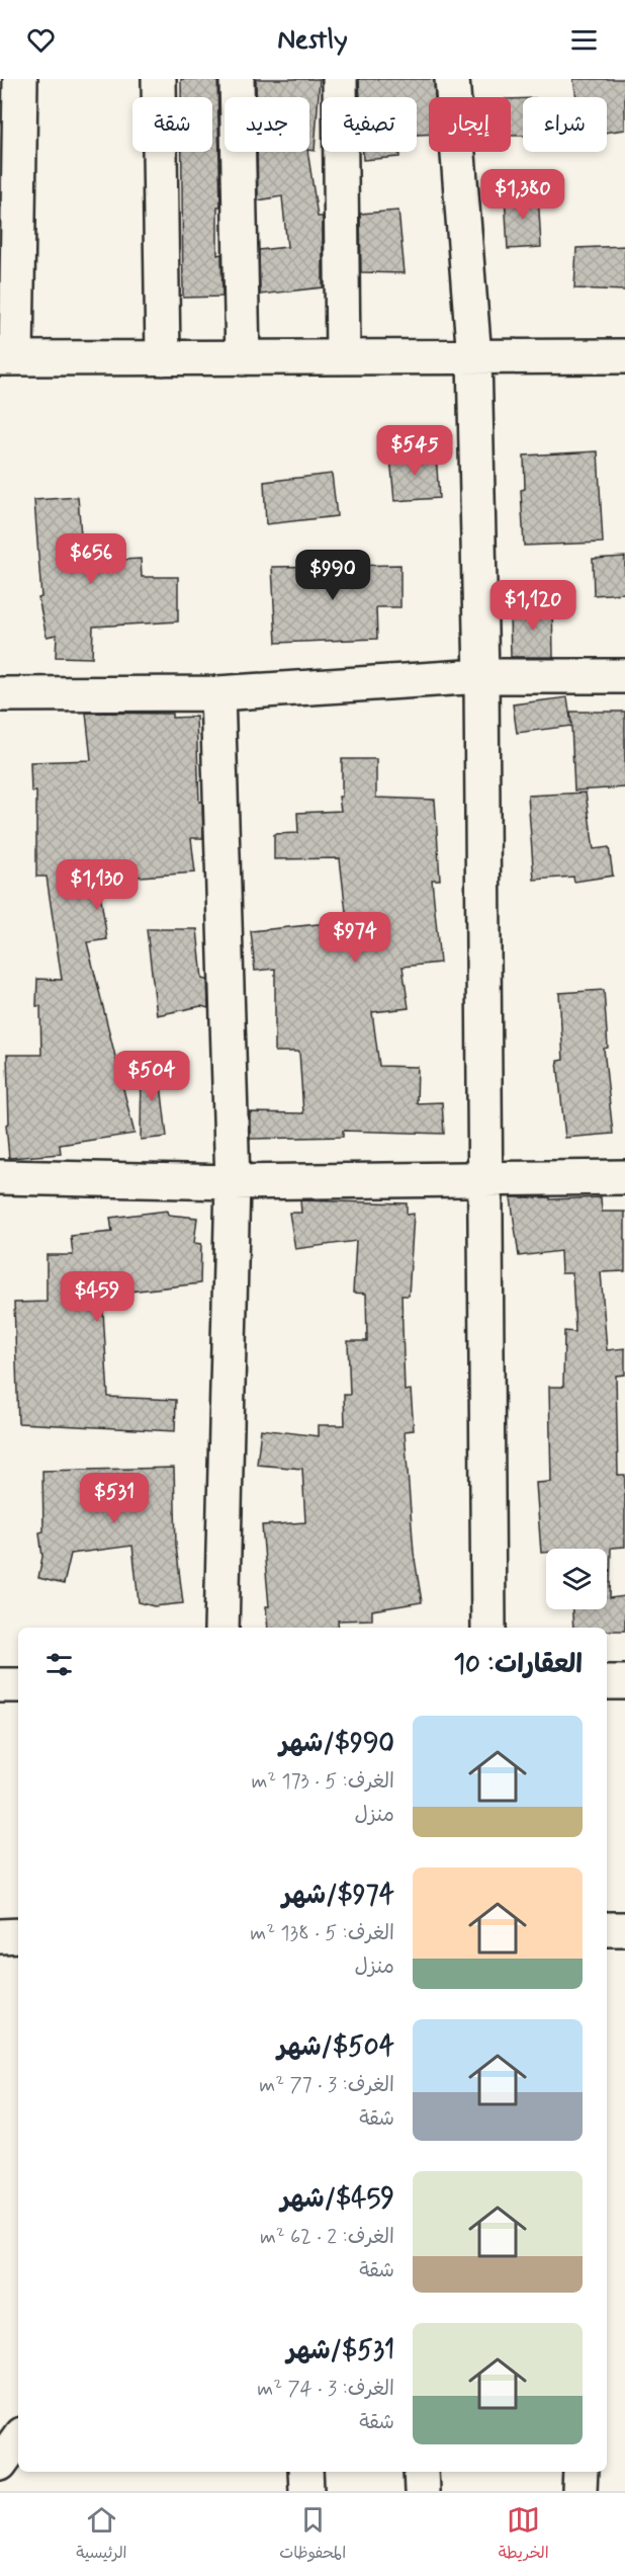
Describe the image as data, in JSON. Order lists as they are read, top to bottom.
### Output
{
  "page": {
    "header": "Nestly",
    "chip": [
      "شراء",
      "إيجار",
      "تصفية",
      "جديد",
      "شقة"
    ],
    "price": [
      "$1,380",
      "$545",
      "$656",
      "$990",
      "$1,120",
      "$1,130",
      "$974",
      "$504",
      "$459",
      "$531"
    ],
    "heading": "العقارات: 10",
    "list": [
      {
        "name": "$990/شهر",
        "note": "الغرف: 5 · 173 m² · منزل"
      },
      {
        "name": "$974/شهر",
        "note": "الغرف: 5 · 138 m² · منزل"
      },
      {
        "name": "$504/شهر",
        "note": "الغرف: 3 · 77 m² · شقة"
      },
      {
        "name": "$459/شهر",
        "note": "الغرف: 2 · 62 m² · شقة"
      },
      {
        "name": "$531/شهر",
        "note": "الغرف: 3 · 74 m² · شقة"
      }
    ],
    "tabs": ["الخريطة", "المحفوظات", "الرئيسية"]
  }
}
